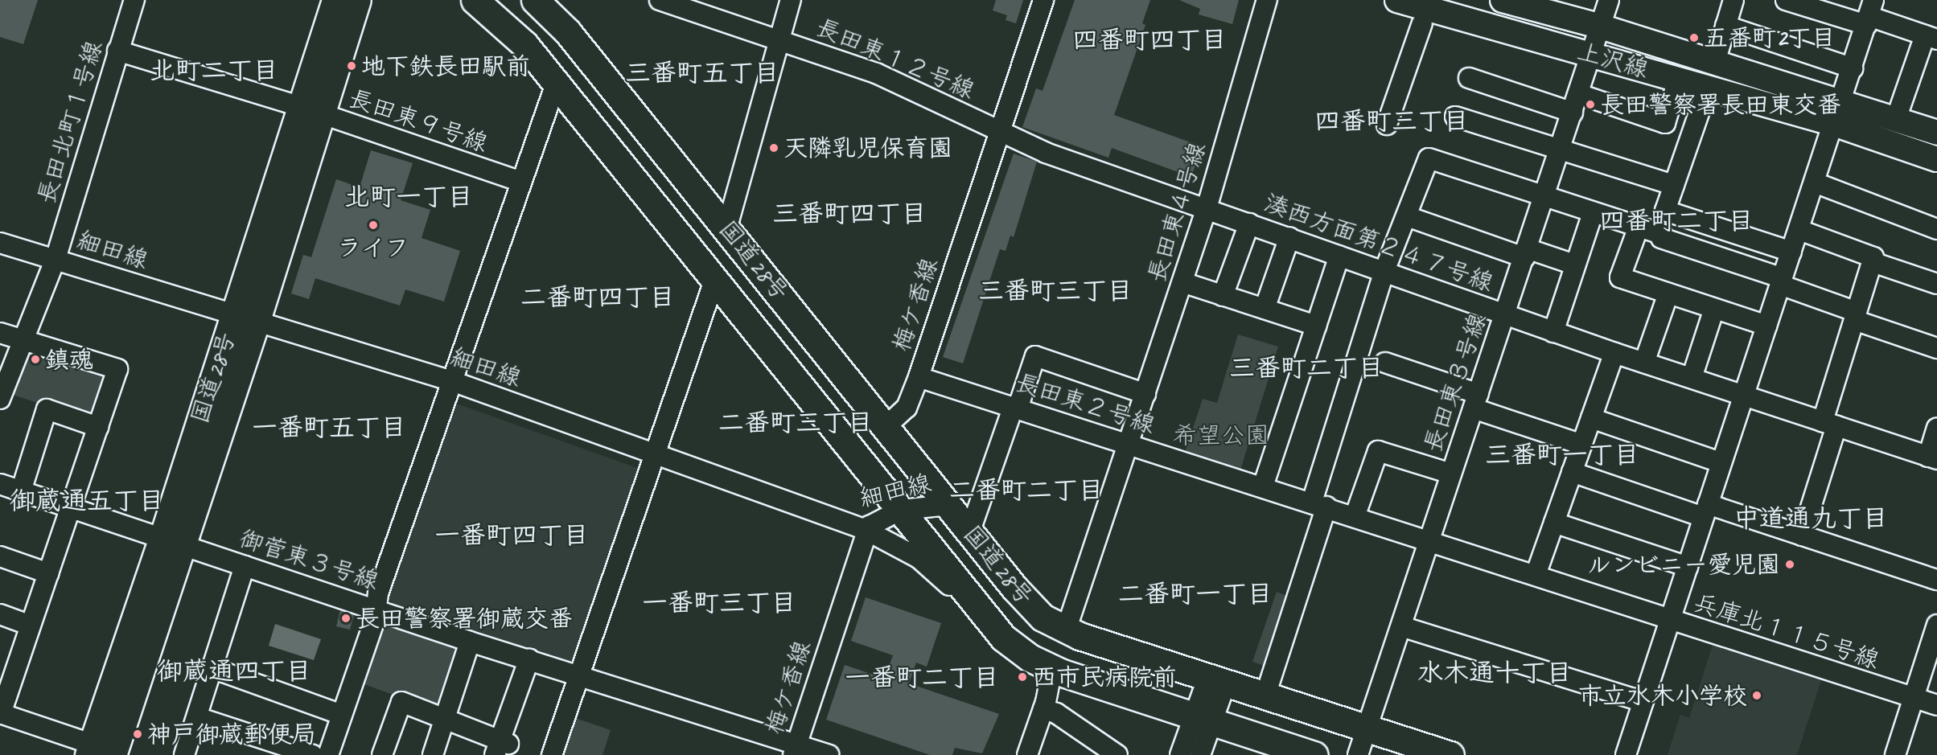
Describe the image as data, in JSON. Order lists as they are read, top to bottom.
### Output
{
  "streets": {
    "highway": ["国道28号"],
    "main road": ["上沢線"],
    "street": [
      "長田東１２号線",
      "長田東９号線",
      "長田北町１号線",
      "長田東４号線",
      "湊西方面第２４７号線",
      "細田線",
      "梅ケ香線",
      "長田東３号線",
      "長田東２号線",
      "御菅東３号線",
      "兵庫北１１５号線"
    ]
  },
  "crossings": [
    ["長田東１２号線", "湊西方面第２４７号線"],
    ["長田東１２号線", "梅ケ香線"],
    ["上沢線", "長田東３号線"],
    ["長田東９号線", "長田北町１号線"],
    ["長田東９号線", "国道28号"],
    ["長田北町１号線", "細田線"],
    ["長田東４号線", "湊西方面第２４７号線"],
    ["長田東４号線", "国道28号"],
    ["長田東４号線", "長田東２号線"],
    ["湊西方面第２４７号線", "梅ケ香線"],
    ["湊西方面第２４７号線", "長田東３号線"],
    ["細田線", "国道28号"],
    ["細田線", "梅ケ香線"],
    ["国道28号", "梅ケ香線"],
    ["国道28号", "長田東３号線"],
    ["国道28号", "御菅東３号線"],
    ["梅ケ香線", "長田東２号線"],
    ["梅ケ香線", "御菅東３号線"],
    ["長田東３号線", "長田東２号線"],
    ["長田東３号線", "兵庫北１１５号線"],
    ["長田東２号線", "兵庫北１１５号線"]
  ],
  "districts": [
    "四番町四丁目",
    "北町二丁目",
    "三番町五丁目",
    "四番町三丁目",
    "北町一丁目",
    "三番町四丁目",
    "四番町二丁目",
    "三番町三丁目",
    "二番町四丁目",
    "三番町二丁目",
    "二番町三丁目",
    "一番町五丁目",
    "三番町一丁目",
    "二番町二丁目",
    "御蔵通五丁目",
    "中道通九丁目",
    "一番町四丁目",
    "二番町一丁目",
    "一番町三丁目",
    "御蔵通四丁目",
    "水木通十丁目",
    "一番町二丁目"
  ],
  "parks": ["希望公園"],
  "places": [
    "五番町2丁目",
    "地下鉄長田駅前",
    "長田警察署長田東交番",
    "天隣乳児保育園",
    "ライフ",
    "鎮魂",
    "ルンビニー愛児園",
    "長田警察署御蔵交番",
    "西市民病院前",
    "市立水木小学校",
    "神戸御蔵郵便局"
  ]
}
